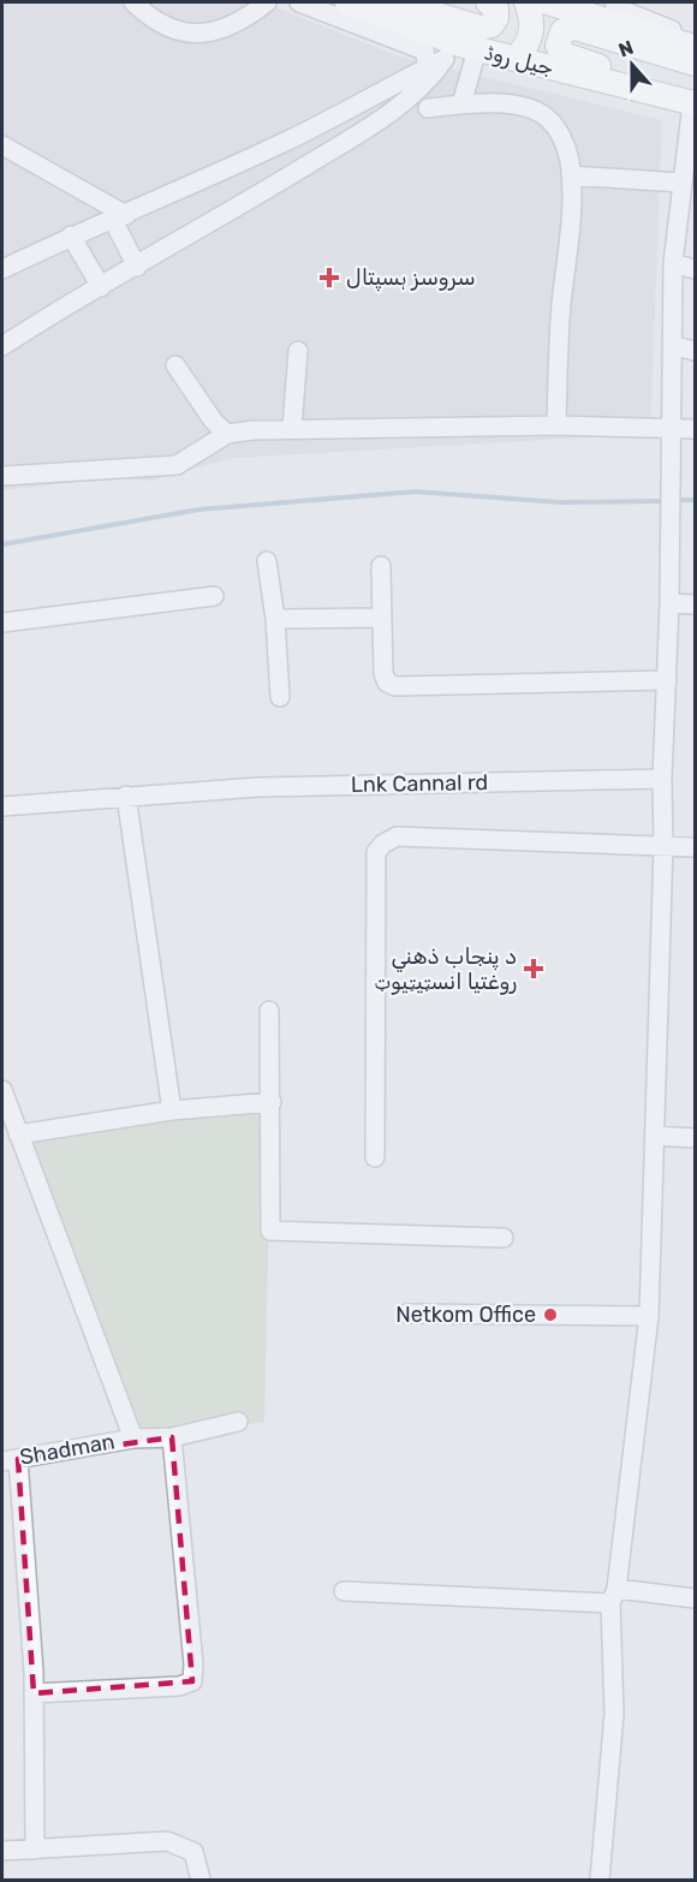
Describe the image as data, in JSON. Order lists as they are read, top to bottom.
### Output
{
  "streets": {
    "main road": ["جیل روڈ"],
    "street": ["Lnk Cannal rd", "Shadman"]
  },
  "places": {
    "health": ["سروسز ہسپتال", "د پنجاب ذهني روغتیا انسټیټیوټ"],
    "other": ["Netkom Office"]
  },
  "north": "top"
}
